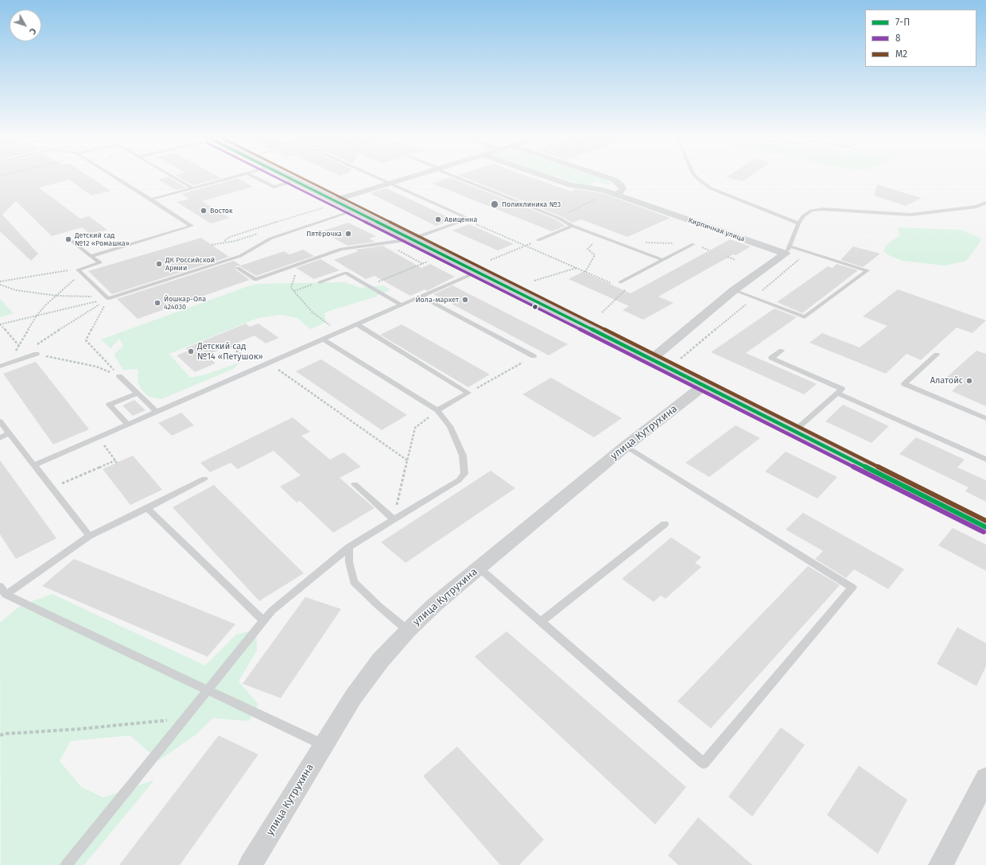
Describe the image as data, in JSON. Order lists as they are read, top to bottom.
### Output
{
  "streets": {
    "street": ["Кирпичная улица", "улица Кутрухина"]
  },
  "places": [
    "Поликлиника №3",
    "Восток",
    "Авиценна",
    "Пятёрочка",
    "Детский сад №12 «Ромашка»",
    "ДК Российской Армии",
    "Йола-маркет",
    "Йошкар-Ола 424030",
    "Детский сад №14 «Петушок»",
    "Алатойс"
  ],
  "lines": ["transit line 7-П", "transit line 8", "transit line М2"],
  "legend": ["7-П", "8", "М2"],
  "north": "bottom right"
}
